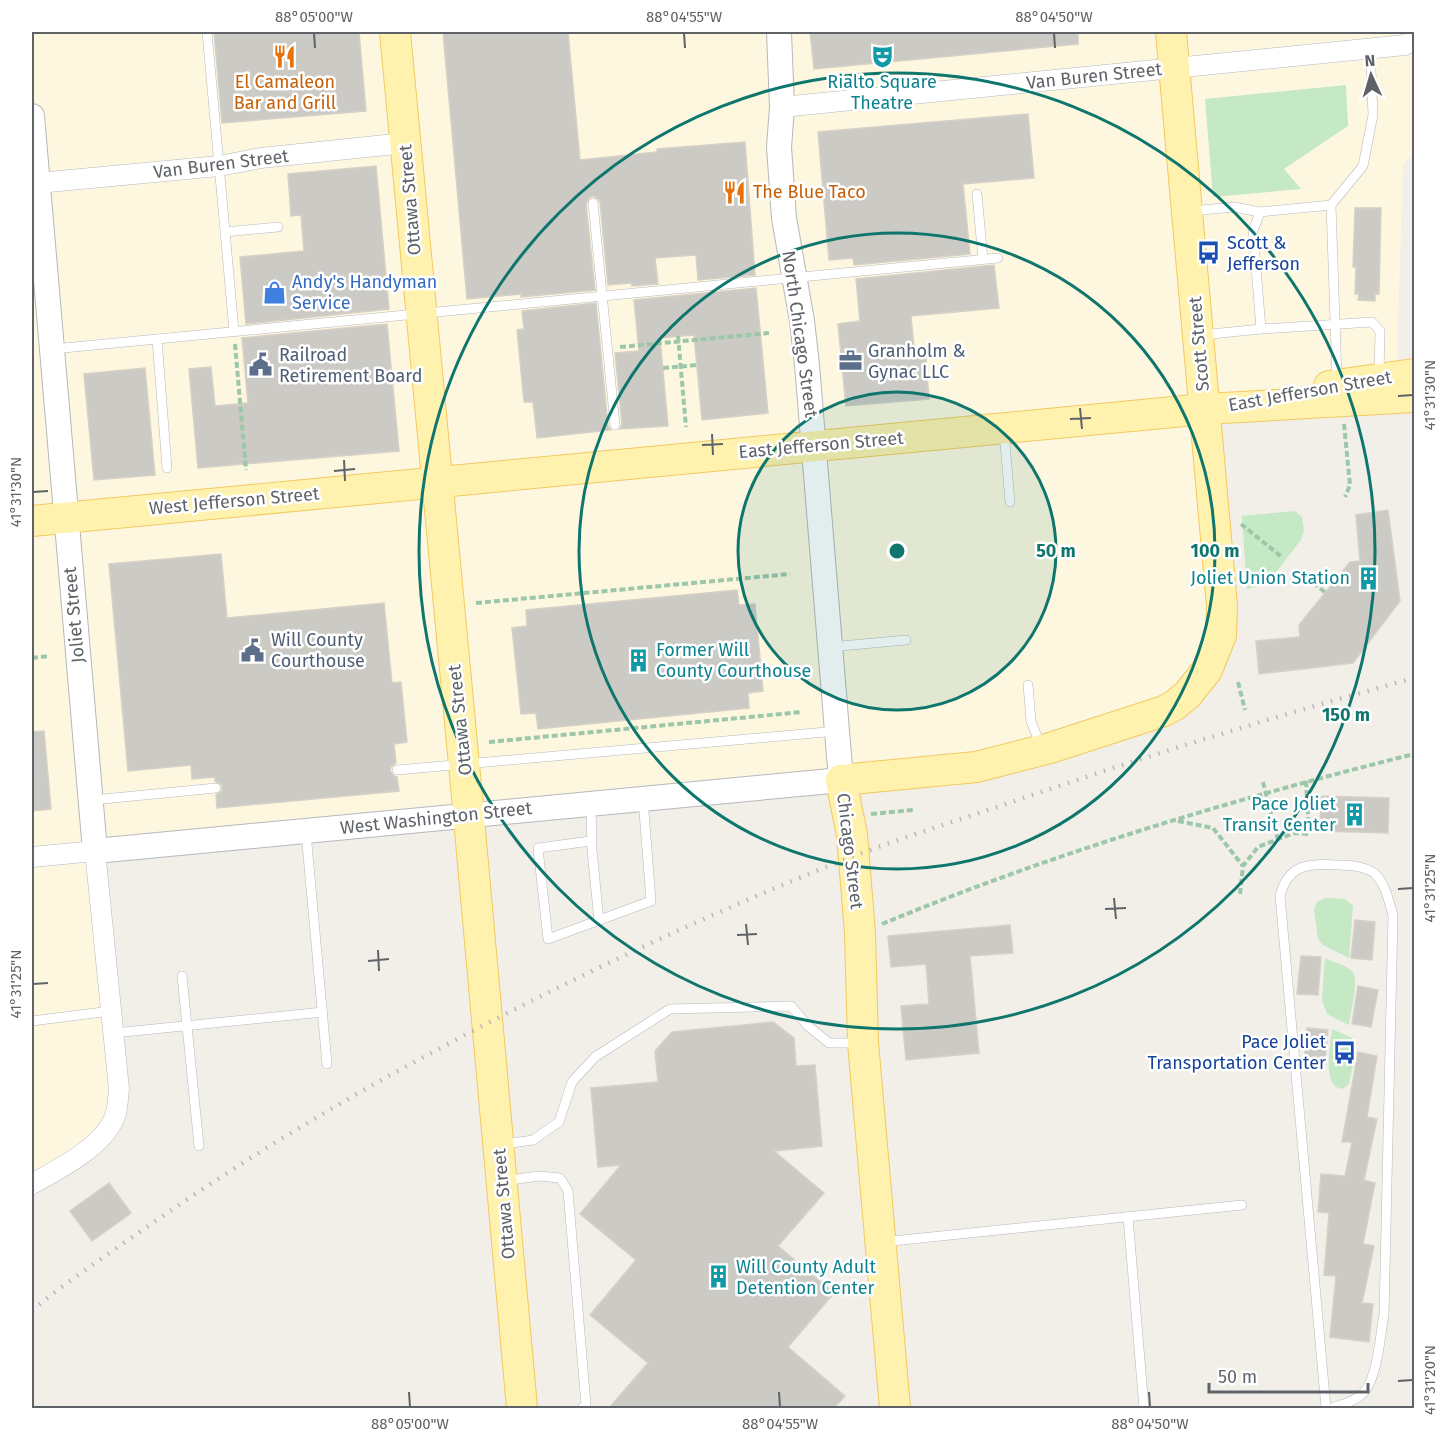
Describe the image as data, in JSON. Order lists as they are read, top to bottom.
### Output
{
  "streets": {
    "main road": [
      "Ottawa Street",
      "Scott Street",
      "East Jefferson Street",
      "West Jefferson Street",
      "Chicago Street"
    ],
    "street": [
      "Van Buren Street",
      "North Chicago Street",
      "Joliet Street",
      "West Washington Street"
    ]
  },
  "crossings": [
    ["Van Buren Street", "Ottawa Street"],
    ["Van Buren Street", "North Chicago Street"],
    ["Van Buren Street", "Scott Street"],
    ["Van Buren Street", "Joliet Street"],
    ["Ottawa Street", "East Jefferson Street"],
    ["Ottawa Street", "West Jefferson Street"],
    ["Ottawa Street", "West Washington Street"],
    ["North Chicago Street", "Scott Street"],
    ["North Chicago Street", "East Jefferson Street"],
    ["North Chicago Street", "West Washington Street"],
    ["North Chicago Street", "Chicago Street"],
    ["Scott Street", "East Jefferson Street"],
    ["Scott Street", "West Washington Street"],
    ["Scott Street", "Chicago Street"],
    ["East Jefferson Street", "West Jefferson Street"],
    ["West Jefferson Street", "Joliet Street"],
    ["Joliet Street", "West Washington Street"],
    ["West Washington Street", "Chicago Street"]
  ],
  "places": {
    "restaurant": ["El Camaleon Bar and Grill", "The Blue Taco"],
    "theatre": ["Rialto Square Theatre"],
    "bus stop": ["Scott & Jefferson", "Pace Joliet Transportation Center"],
    "shop": ["Andy's Handyman Service"],
    "office": ["Granholm & Gynac LLC"],
    "public building": ["Railroad Retirement Board", "Will County Courthouse"],
    "building": [
      "Joliet Union Station",
      "Former Will County Courthouse",
      "Pace Joliet Transit Center",
      "Will County Adult Detention Center"
    ]
  },
  "scale_bar": "50 m",
  "north": "top",
  "coordinates": [
    "88°05'00\"W",
    "88°04'55\"W",
    "88°04'50\"W",
    "41°31'30\"N",
    "41°31'25\"N",
    "41°31'20\"N"
  ],
  "rings": ["50 m", "100 m", "150 m"]
}
